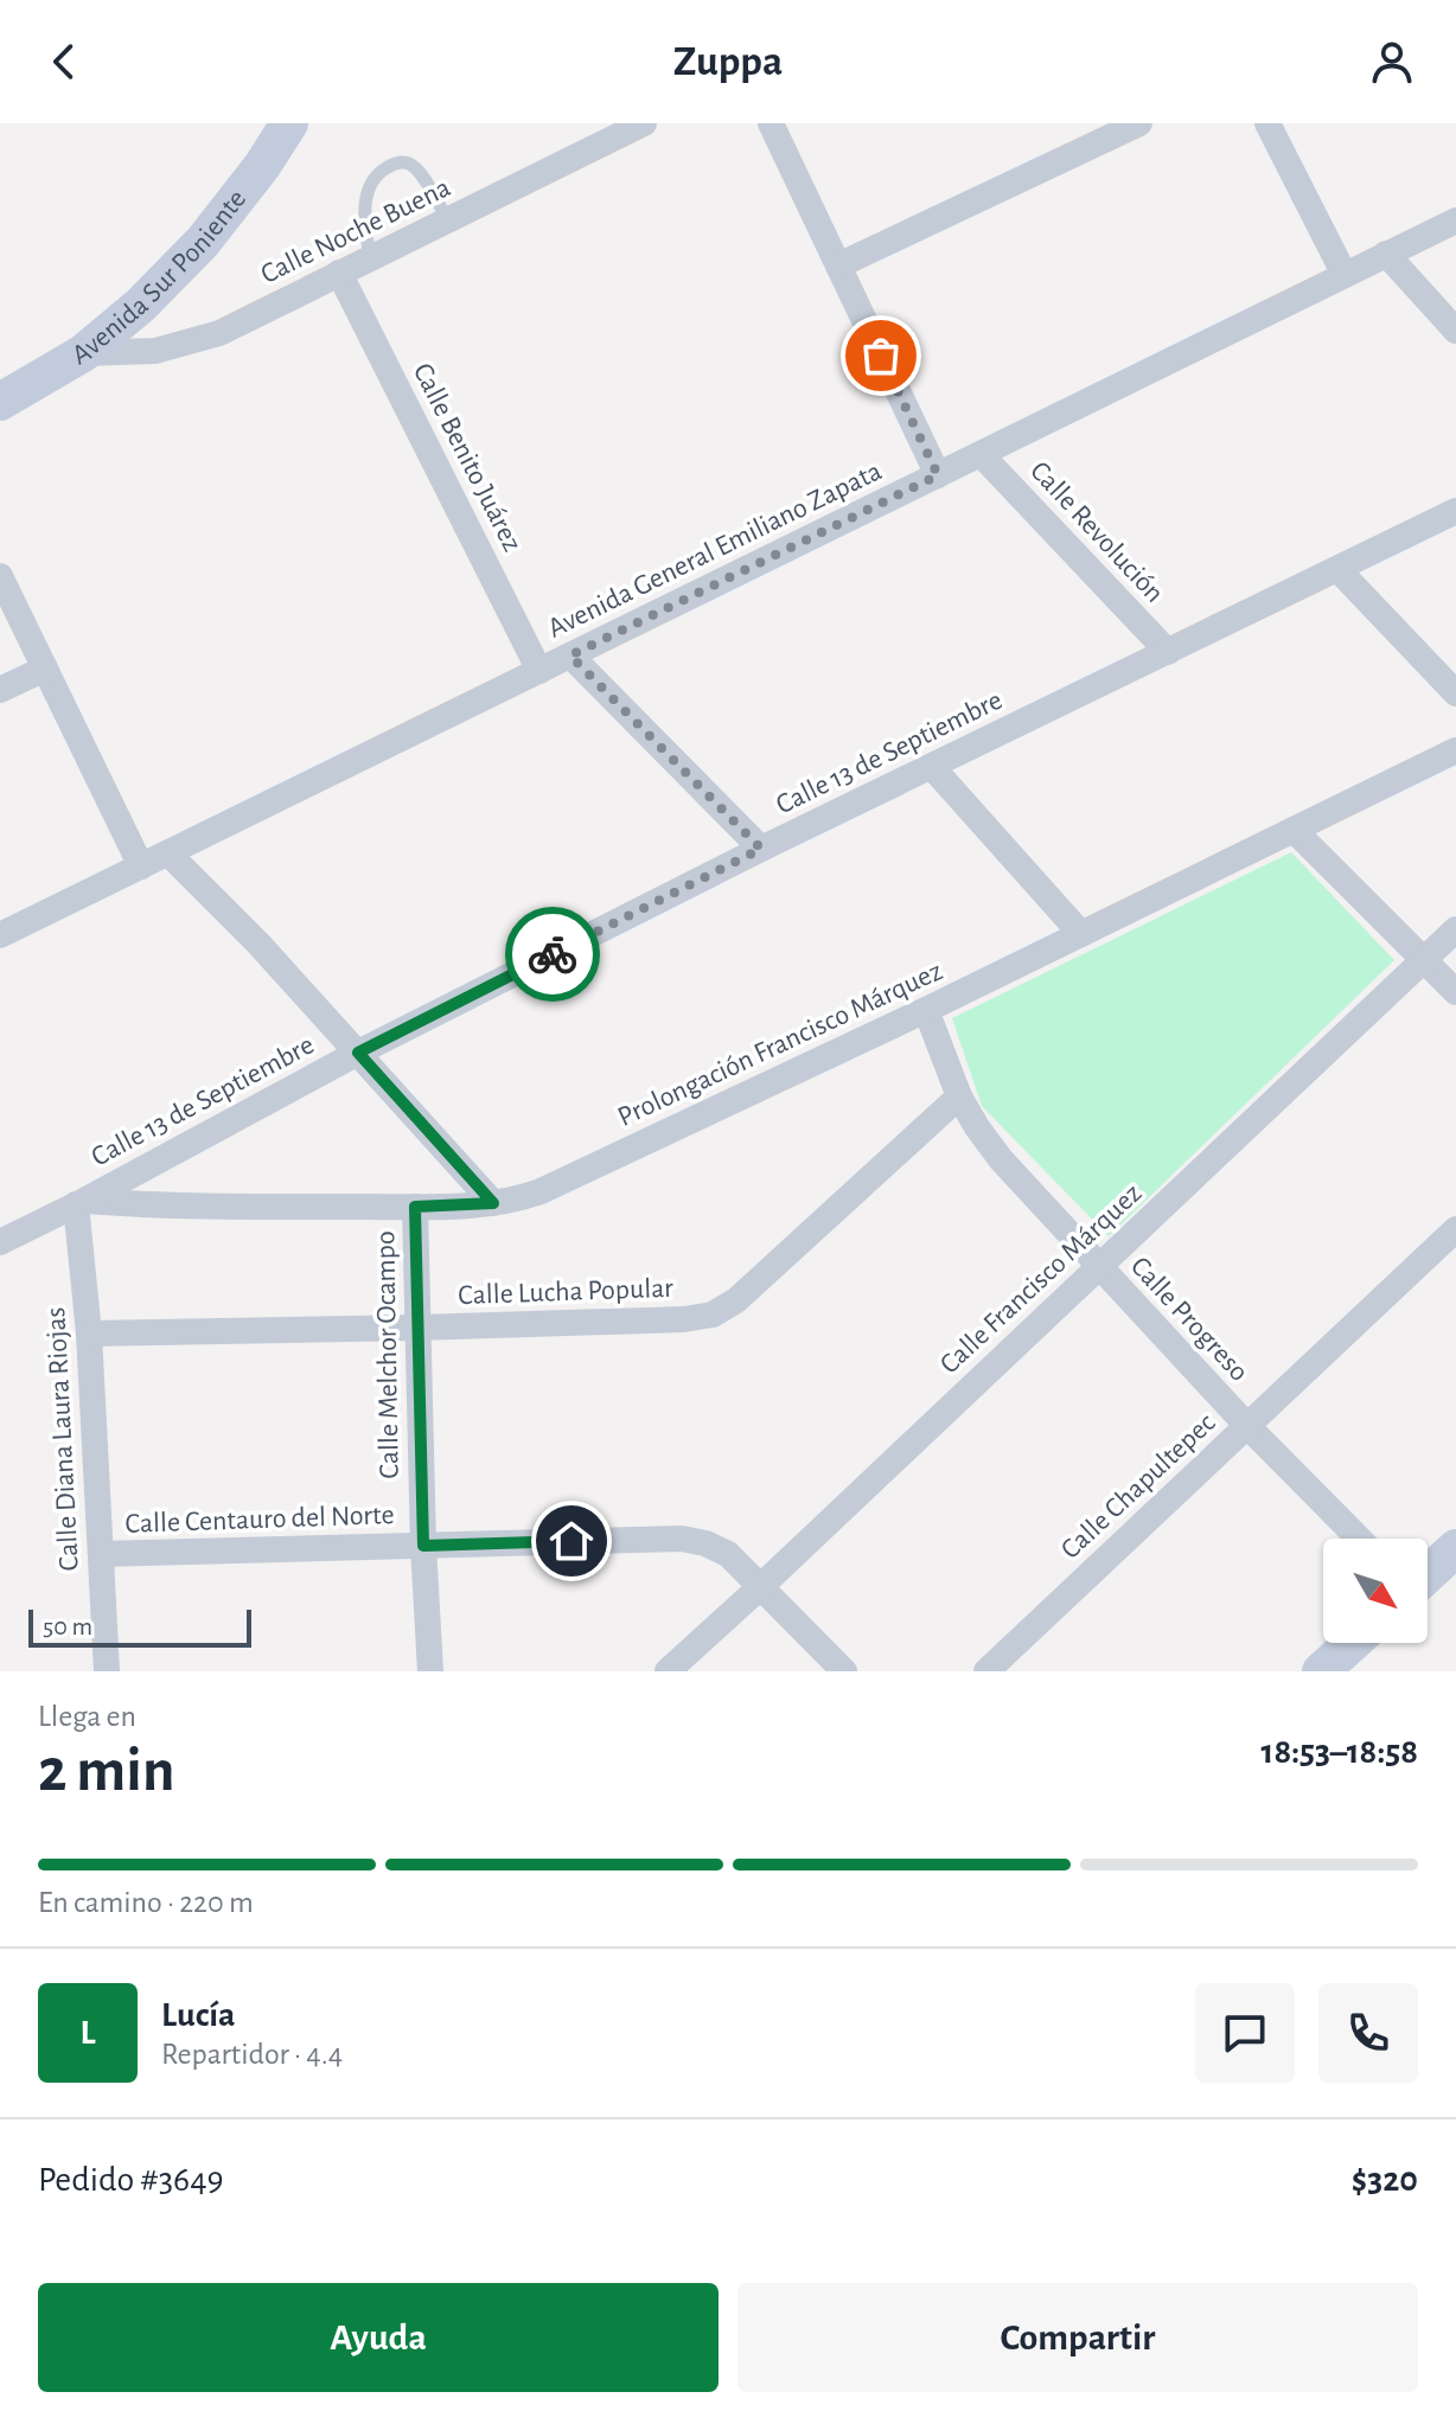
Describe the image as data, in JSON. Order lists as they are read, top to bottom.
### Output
{
  "streets": {
    "main road": ["Avenida Sur Poniente"],
    "street": [
      "Calle Noche Buena",
      "Calle Benito Juárez",
      "Calle Revolución",
      "Avenida General Emiliano Zapata",
      "Calle 13 de Septiembre",
      "Prolongación Francisco Márquez",
      "Calle Francisco Márquez",
      "Calle Lucha Popular",
      "Calle Progreso",
      "Calle Melchor Ocampo",
      "Calle Diana Laura Riojas",
      "Calle Chapultepec",
      "Calle Centauro del Norte"
    ]
  },
  "crossings": [
    ["Calle Noche Buena", "Avenida Sur Poniente"],
    ["Calle Noche Buena", "Calle Benito Juárez"],
    ["Calle Benito Juárez", "Avenida General Emiliano Zapata"],
    ["Calle Revolución", "Avenida General Emiliano Zapata"],
    ["Calle Revolución", "Calle 13 de Septiembre"],
    ["Calle 13 de Septiembre", "Prolongación Francisco Márquez"],
    ["Calle 13 de Septiembre", "Calle Diana Laura Riojas"],
    ["Prolongación Francisco Márquez", "Calle Progreso"],
    ["Prolongación Francisco Márquez", "Calle Melchor Ocampo"],
    ["Prolongación Francisco Márquez", "Calle Diana Laura Riojas"],
    ["Calle Francisco Márquez", "Calle Progreso"],
    ["Calle Francisco Márquez", "Calle Centauro del Norte"],
    ["Calle Lucha Popular", "Calle Progreso"],
    ["Calle Lucha Popular", "Calle Melchor Ocampo"],
    ["Calle Lucha Popular", "Calle Diana Laura Riojas"],
    ["Calle Progreso", "Calle Chapultepec"],
    ["Calle Melchor Ocampo", "Calle Centauro del Norte"],
    ["Calle Diana Laura Riojas", "Calle Centauro del Norte"]
  ],
  "scale_bar": "50 m",
  "north": "bottom right",
  "page": {
    "header": "Zuppa",
    "scale": "50 m",
    "heading": ["2 min", "Llega en", "18:53–18:58"],
    "panel": [
      "Lucía",
      "Repartidor · 4.4",
      "Pedido #3649",
      "$320"
    ],
    "bar": "En camino · 220 m",
    "round": "L",
    "buttons": ["Ayuda", "Compartir"]
  }
}
